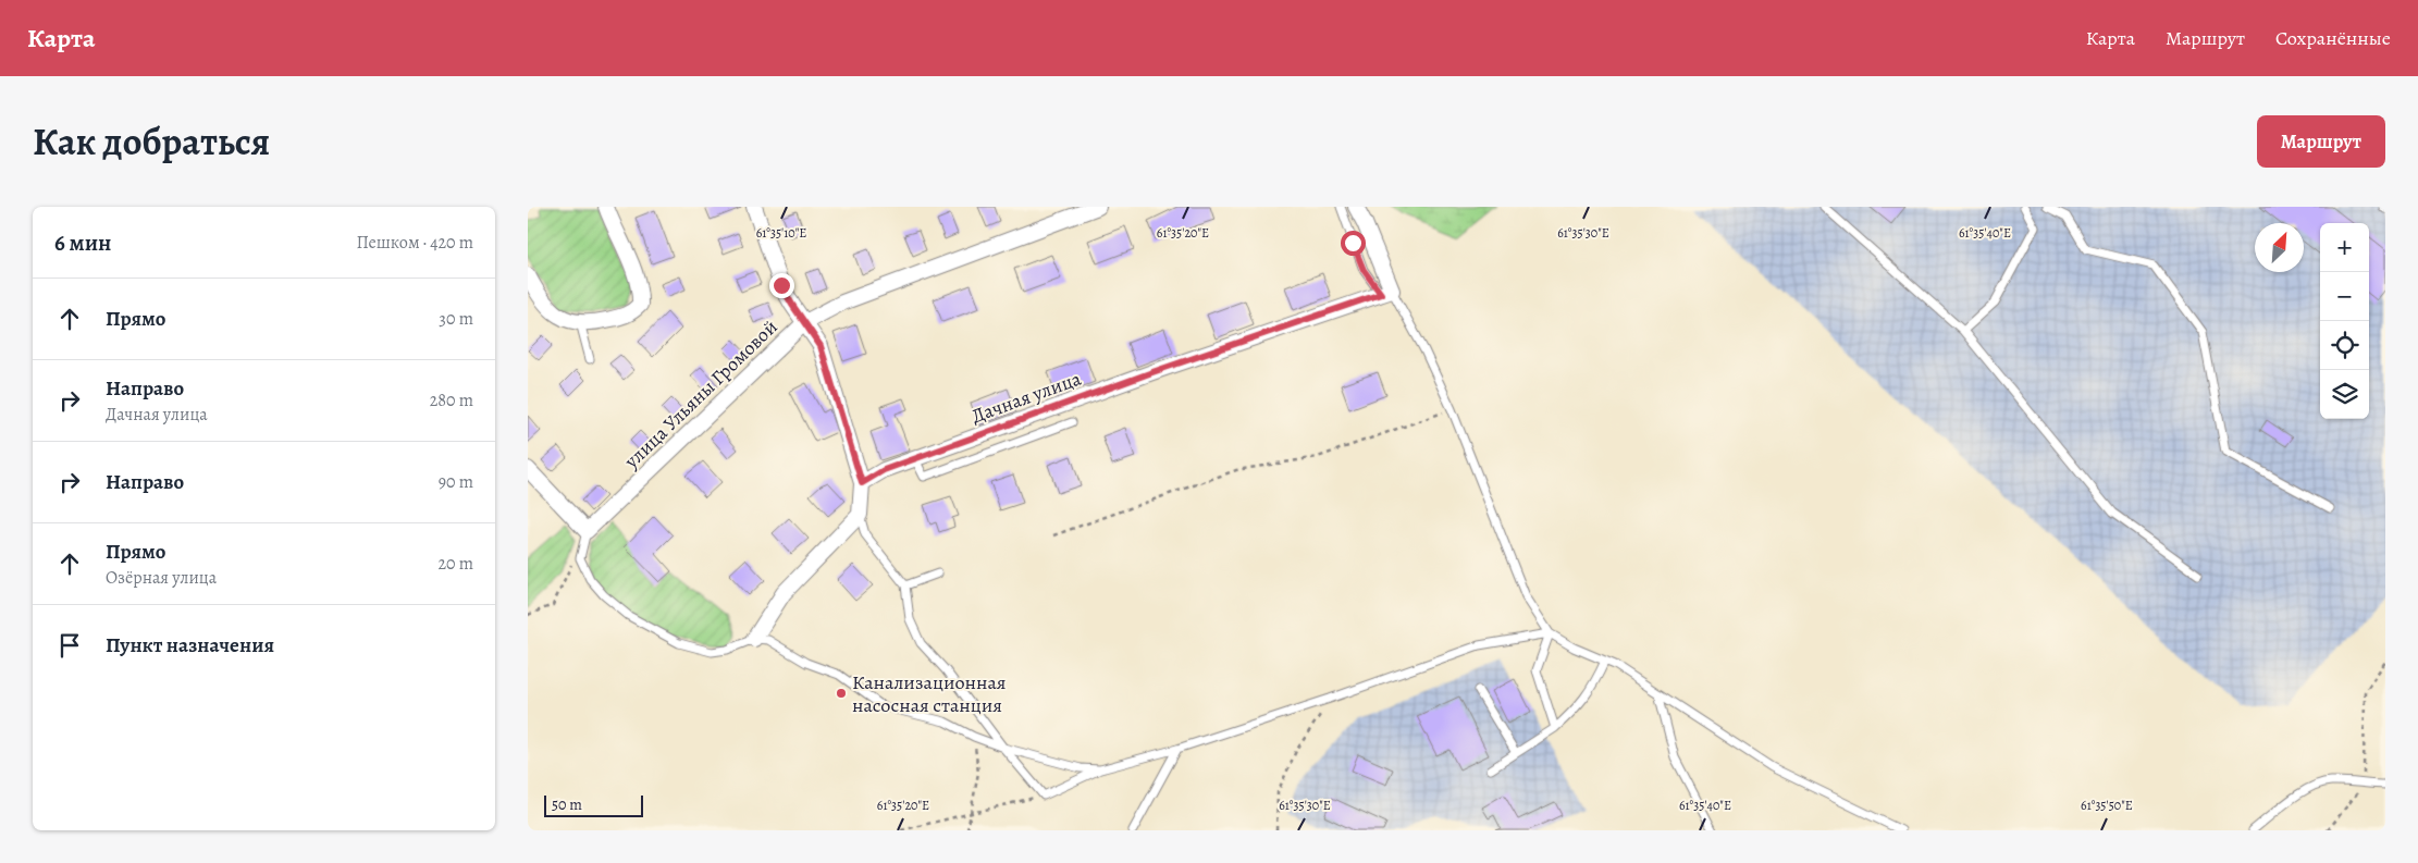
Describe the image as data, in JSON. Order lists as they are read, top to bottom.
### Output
{
  "streets": {
    "street": ["улица Ульяны Громовой", "Дачная улица"]
  },
  "places": ["Канализационная насосная станция"],
  "scale_bar": "50 m",
  "north": "top right",
  "page": {
    "header": "Карта",
    "nav": ["Карта", "Маршрут", "Сохранённые"],
    "title": "Как добраться",
    "buttons": "Маршрут",
    "heading": ["6 мин", "Пешком · 420 m"],
    "map_buttons": ["+", "−"],
    "list": [
      ["Прямо", "30 m"],
      ["Направо", "Дачная улица", "280 m"],
      ["Направо", "90 m"],
      ["Прямо", "Озёрная улица", "20 m"],
      "Пункт назначения"
    ],
    "scale": "50 m"
  },
  "coordinates": [
    "61°35'10\"E",
    "61°35'20\"E",
    "61°35'30\"E",
    "61°35'40\"E",
    "61°35'50\"E"
  ]
}
